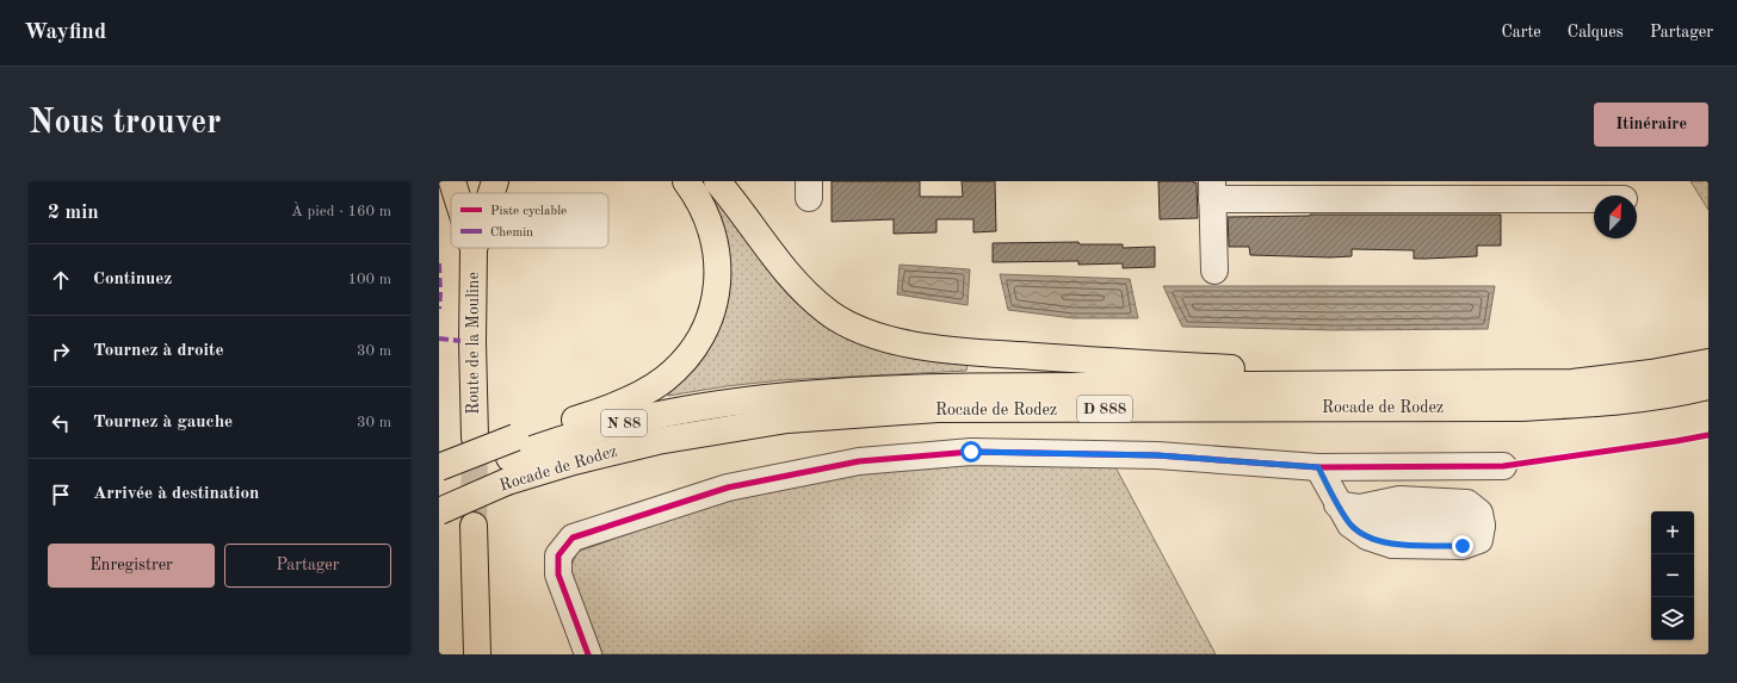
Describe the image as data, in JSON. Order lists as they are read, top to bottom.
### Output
{
  "streets": {
    "main road": [
      "Route de la Mouline",
      "Rocade de Rodez",
      "D 888",
      "N 88"
    ]
  },
  "legend": ["Piste cyclable", "Chemin"],
  "north": "top right",
  "page": {
    "header": "Wayfind",
    "nav": ["Carte", "Calques", "Partager"],
    "buttons": [
      "Itinéraire",
      ["Enregistrer", "Partager"]
    ],
    "title": "Nous trouver",
    "heading": ["2 min", "À pied · 160 m"],
    "list": [
      ["Continuez", "100 m"],
      ["Tournez à droite", "30 m"],
      ["Tournez à gauche", "30 m"],
      "Arrivée à destination"
    ],
    "map_buttons": ["+", "−"]
  }
}
